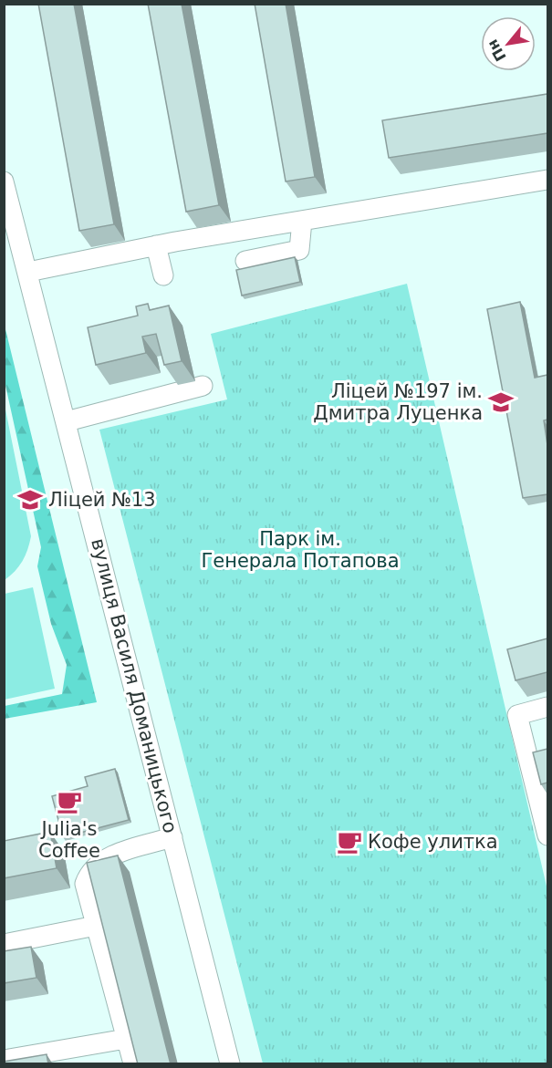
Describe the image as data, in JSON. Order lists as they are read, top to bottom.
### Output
{
  "streets": {
    "street": ["вулиця Василя Доманицького"]
  },
  "parks": ["Парк ім. Генерала Потапова"],
  "places": {
    "school or university": ["Ліцей №197 ім. Дмитра Луценка", "Ліцей №13"],
    "cafe": ["Julia's Coffee", "Кофе улитка"]
  },
  "north": "bottom left"
}
